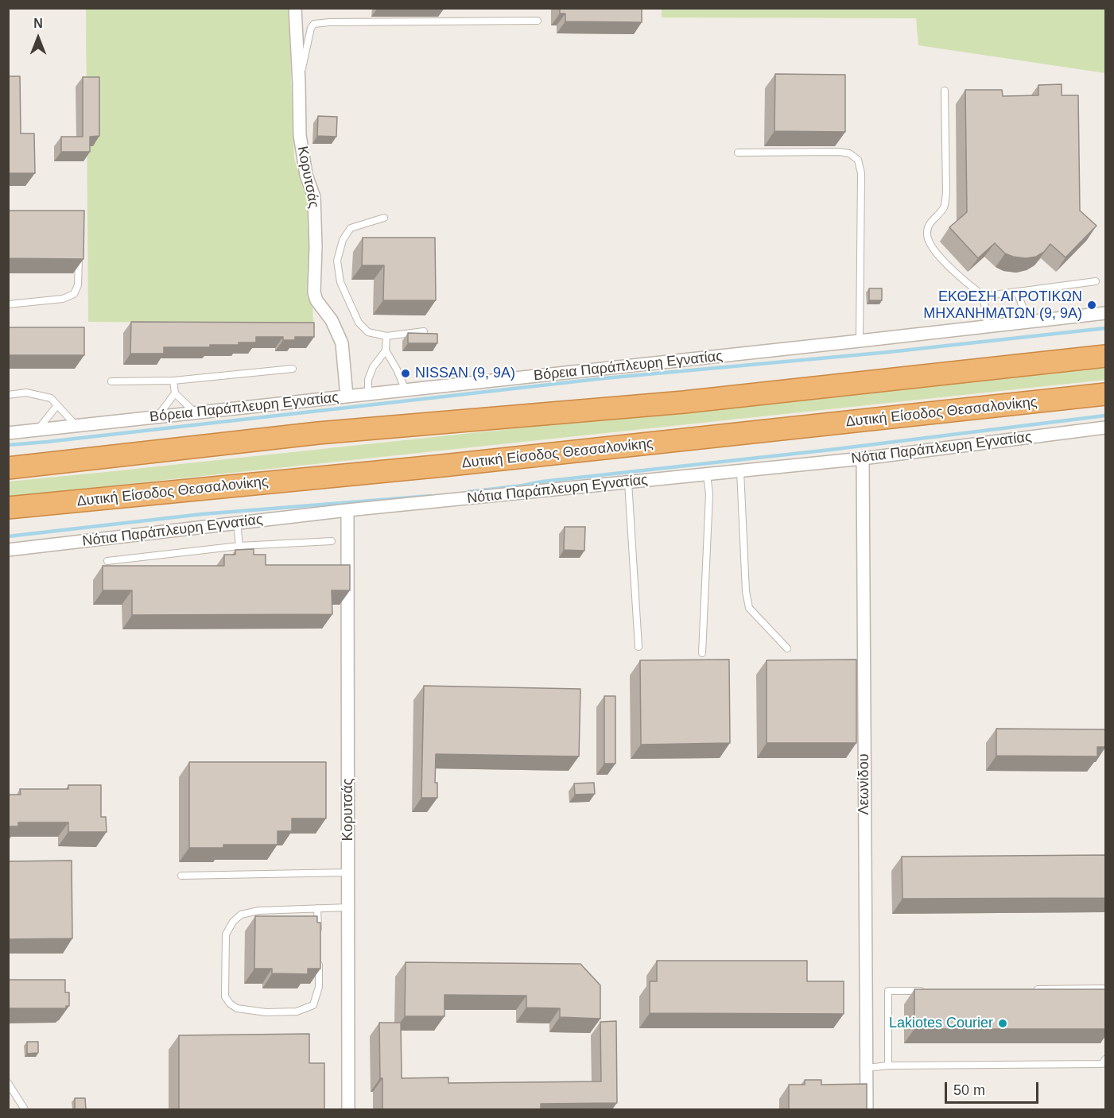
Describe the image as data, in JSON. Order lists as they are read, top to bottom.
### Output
{
  "streets": {
    "highway": ["Δυτική Είσοδος Θεσσαλονίκης"],
    "street": [
      "Κορυτσάς",
      "Βόρεια Παράπλευρη Εγνατίας",
      "Νότια Παράπλευρη Εγνατίας",
      "Λεωνίδου"
    ]
  },
  "crossings": [
    ["Κορυτσάς", "Βόρεια Παράπλευρη Εγνατίας"],
    ["Κορυτσάς", "Νότια Παράπλευρη Εγνατίας"],
    ["Νότια Παράπλευρη Εγνατίας", "Λεωνίδου"]
  ],
  "places": ["ΕΚΘΕΣΗ ΑΓΡΟΤΙΚΩΝ ΜΗΧΑΝΗΜΑΤΩΝ (9, 9Α)", "NISSAN (9, 9Α)", "Lakiotes Courier"],
  "scale_bar": "50 m",
  "north": "top"
}
